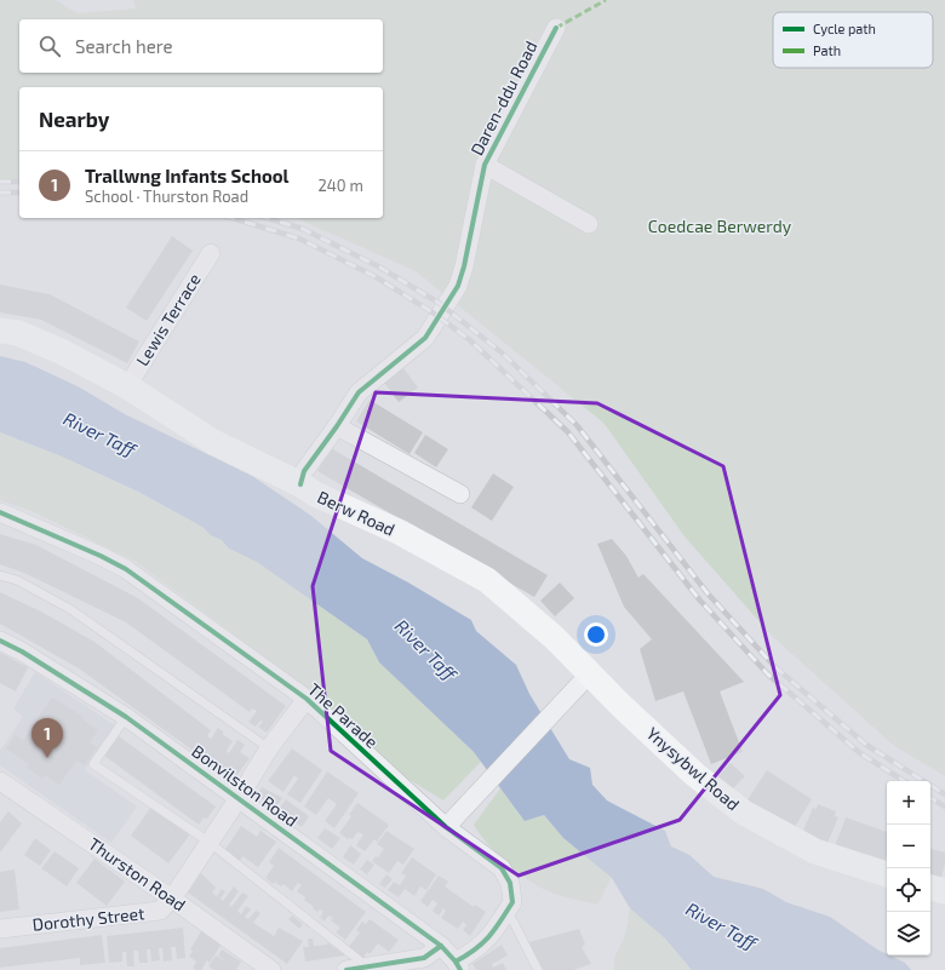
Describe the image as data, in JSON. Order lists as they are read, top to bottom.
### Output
{
  "streets": {
    "main road": ["Berw Road", "Ynysybwl Road"],
    "street": [
      "Daren-ddu Road",
      "Lewis Terrace",
      "The Parade",
      "Bonvilston Road",
      "Thurston Road",
      "Dorothy Street"
    ]
  },
  "crossings": [
    ["Daren-ddu Road", "Berw Road"],
    ["Lewis Terrace", "Berw Road"],
    ["Berw Road", "Ynysybwl Road"],
    ["The Parade", "Bonvilston Road"],
    ["Thurston Road", "Dorothy Street"]
  ],
  "water": ["River Taff"],
  "parks": ["Coedcae Berwerdy"],
  "legend": ["Cycle path", "Path"],
  "page": {
    "search": "Search here",
    "heading": "Nearby",
    "list": [
      {
        "mark": "1",
        "name": "Trallwng Infants School",
        "note": "School · Thurston Road",
        "value": "240 m"
      }
    ],
    "pins": "1",
    "map_buttons": ["+", "−"]
  }
}
